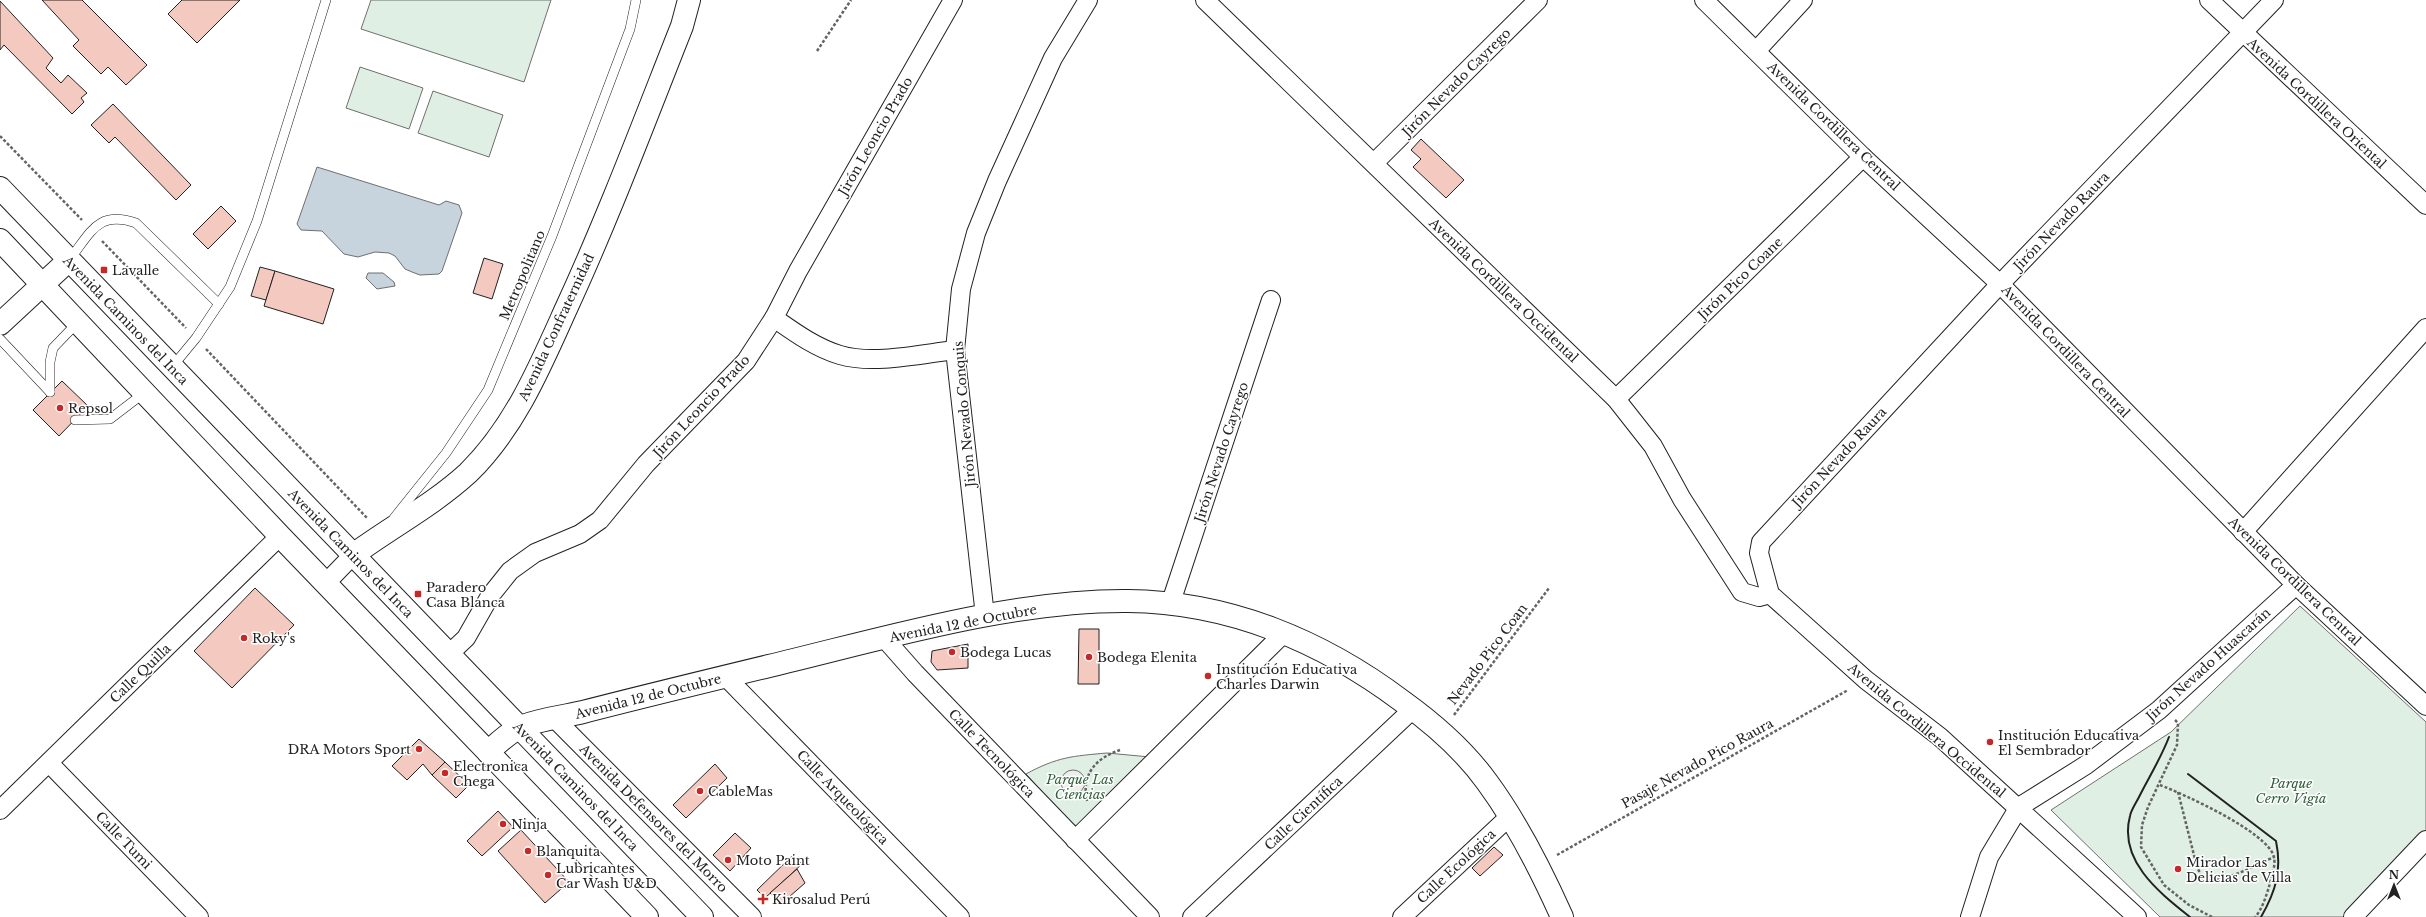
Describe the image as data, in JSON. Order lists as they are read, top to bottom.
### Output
{
  "streets": {
    "main road": ["Avenida Caminos del Inca", "Avenida Confraternidad", "Avenida 12 de Octubre"],
    "street": [
      "Jirón Nevado Cayrego",
      "Avenida Cordillera Oriental",
      "Avenida Cordillera Central",
      "Jirón Leoncio Prado",
      "Jirón Nevado Raura",
      "Jirón Pico Coane",
      "Avenida Cordillera Occidental",
      "Jirón Nevado Conquis",
      "Jirón Nevado Huascarán",
      "Calle Quilla",
      "Calle Tecnológica",
      "Calle Arqueológica",
      "Calle Científica",
      "Avenida Defensores del Morro",
      "Calle Tumi",
      "Calle Ecológica"
    ],
    "lane": ["Metropolitano"],
    "path": ["Nevado Pico Coan", "Pasaje Nevado Pico Raura"]
  },
  "crossings": [
    ["Jirón Nevado Cayrego", "Avenida Cordillera Occidental"],
    ["Jirón Nevado Cayrego", "Avenida 12 de Octubre"],
    ["Avenida Cordillera Oriental", "Jirón Nevado Raura"],
    ["Avenida Cordillera Central", "Jirón Nevado Raura"],
    ["Avenida Cordillera Central", "Jirón Pico Coane"],
    ["Avenida Cordillera Central", "Jirón Nevado Huascarán"],
    ["Jirón Leoncio Prado", "Avenida Caminos del Inca"],
    ["Jirón Nevado Raura", "Avenida Cordillera Occidental"],
    ["Metropolitano", "Avenida Confraternidad"],
    ["Jirón Pico Coane", "Avenida Cordillera Occidental"],
    ["Avenida Cordillera Occidental", "Jirón Nevado Huascarán"],
    ["Avenida Cordillera Occidental", "Pasaje Nevado Pico Raura"],
    ["Avenida Caminos del Inca", "Avenida Confraternidad"],
    ["Avenida Caminos del Inca", "Avenida 12 de Octubre"],
    ["Jirón Nevado Conquis", "Avenida 12 de Octubre"],
    ["Avenida 12 de Octubre", "Nevado Pico Coan"],
    ["Avenida 12 de Octubre", "Calle Tecnológica"],
    ["Avenida 12 de Octubre", "Pasaje Nevado Pico Raura"],
    ["Avenida 12 de Octubre", "Calle Arqueológica"],
    ["Avenida 12 de Octubre", "Calle Científica"],
    ["Avenida 12 de Octubre", "Avenida Defensores del Morro"],
    ["Avenida 12 de Octubre", "Calle Ecológica"],
    ["Calle Quilla", "Calle Tumi"]
  ],
  "parks": ["Parque Las Ciencias", "Parque Cerro Vigía"],
  "places": {
    "transit": ["Lavalle", "Paradero Casa Blanca"],
    "other": [
      "Repsol",
      "Roky's",
      "Bodega Lucas",
      "Bodega Elenita",
      "Institución Educativa Charles Darwin",
      "Institución Educativa El Sembrador",
      "DRA Motors Sport",
      "Electronica Chega",
      "CableMas",
      "Ninja",
      "Blanquita",
      "Moto Paint",
      "Mirador Las Delicias de Villa",
      "Lubricantes Car Wash U&D"
    ],
    "health": ["Kirosalud Perú"]
  },
  "north": "top"
}
